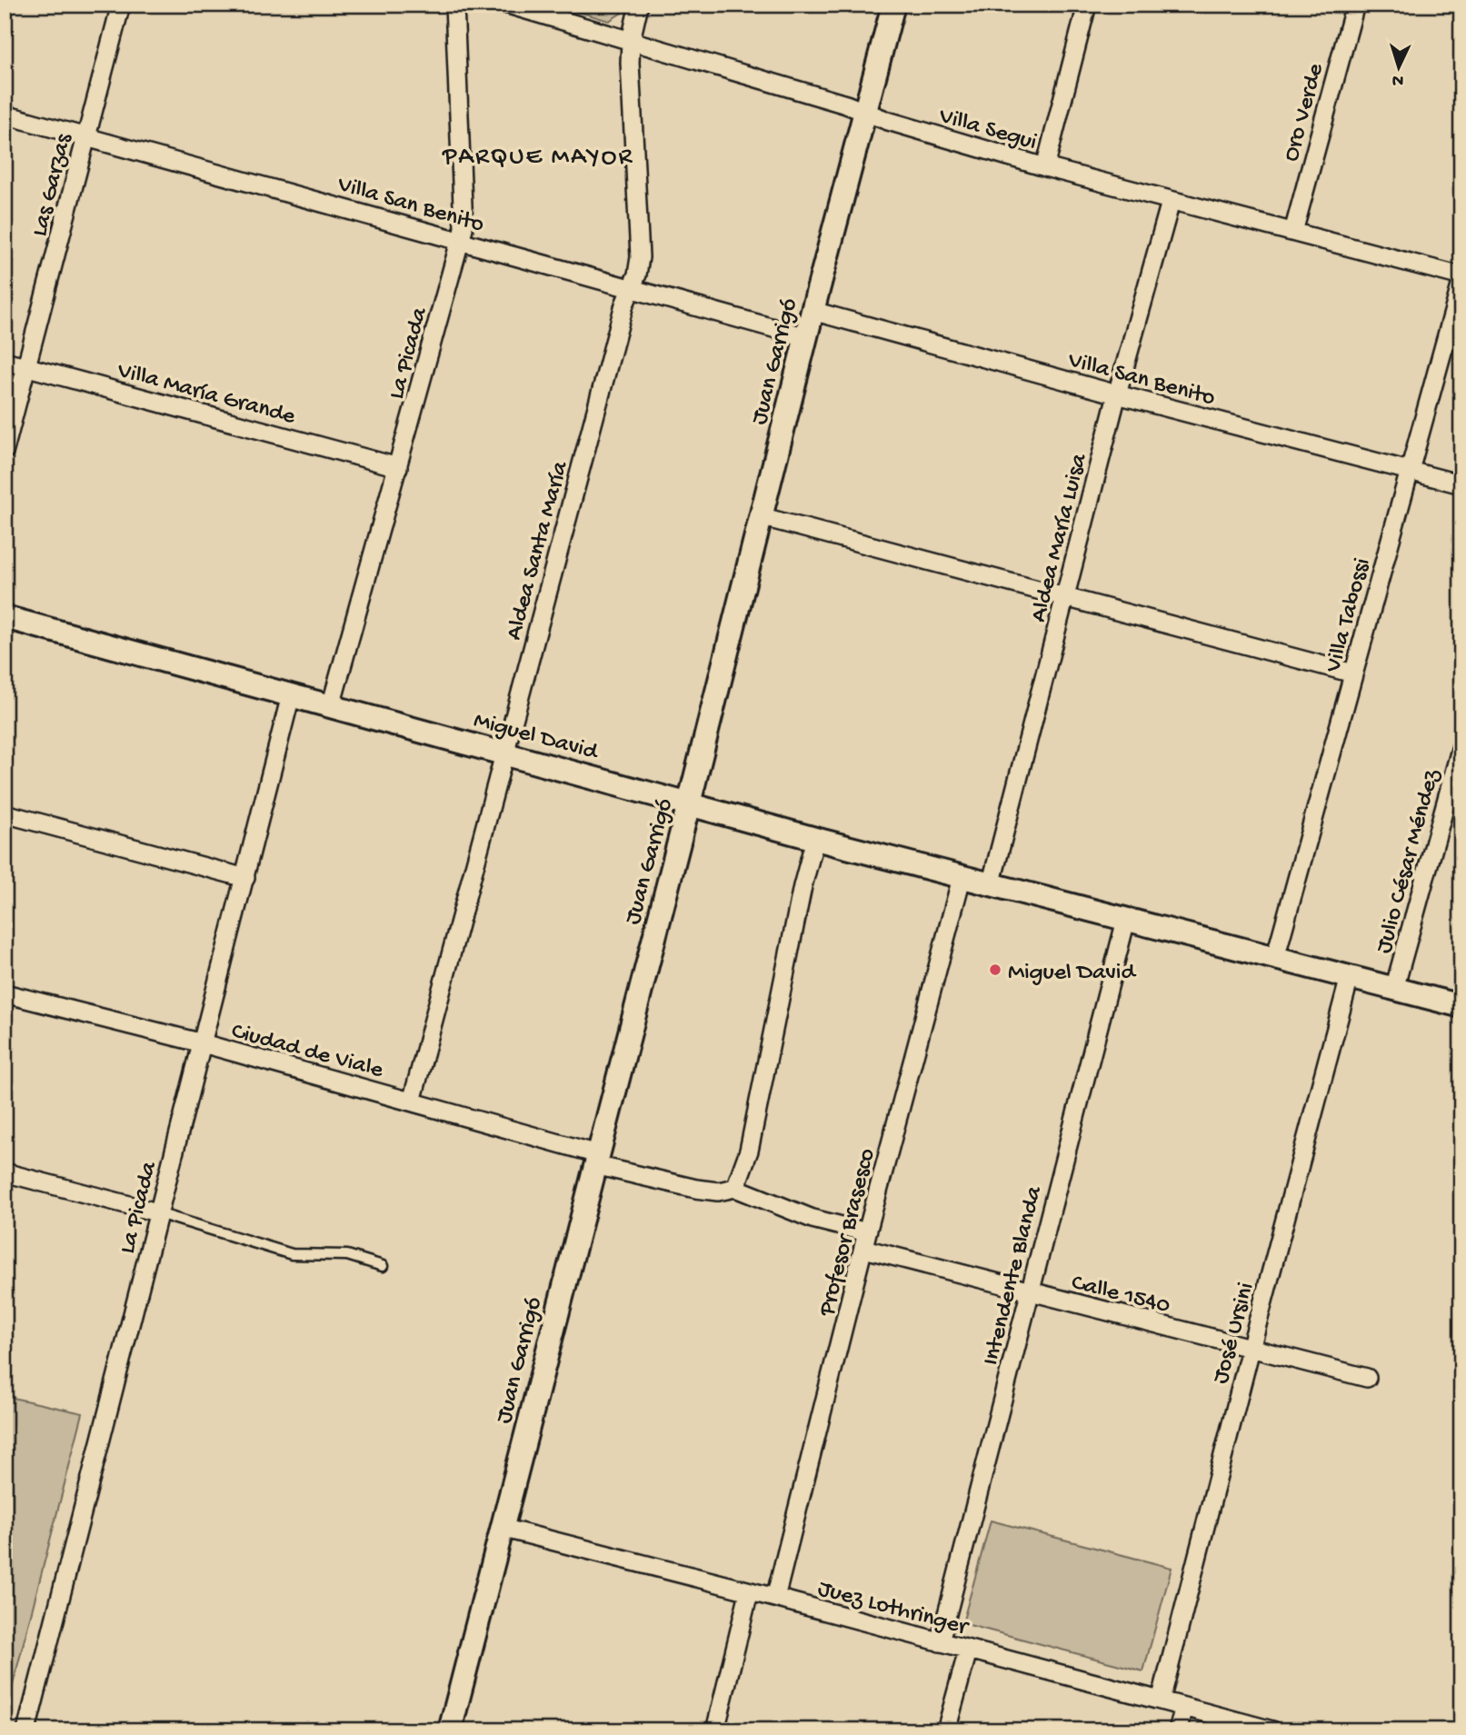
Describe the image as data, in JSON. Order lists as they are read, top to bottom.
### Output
{
  "streets": {
    "street": [
      "Oro Verde",
      "Villa Segui",
      "Las Garzas",
      "Villa San Benito",
      "La Picada",
      "Juan Garrigó",
      "Villa María Grande",
      "Aldea María Luisa",
      "Aldea Santa María",
      "Villa Tabossi",
      "Miguel David",
      "Julio César Méndez",
      "Ciudad de Viale",
      "Profesor Brasesco",
      "Intendente Blanda",
      "Calle 1540",
      "José Ursini",
      "Juez Lothringer"
    ]
  },
  "crossings": [
    ["Oro Verde", "Villa Segui"],
    ["Villa Segui", "Juan Garrigó"],
    ["Villa Segui", "Aldea María Luisa"],
    ["Villa Segui", "Aldea Santa María"],
    ["Las Garzas", "Villa San Benito"],
    ["Las Garzas", "Villa María Grande"],
    ["Villa San Benito", "La Picada"],
    ["Villa San Benito", "Juan Garrigó"],
    ["Villa San Benito", "Aldea María Luisa"],
    ["Villa San Benito", "Aldea Santa María"],
    ["Villa San Benito", "Villa Tabossi"],
    ["La Picada", "Villa María Grande"],
    ["La Picada", "Miguel David"],
    ["La Picada", "Ciudad de Viale"],
    ["Juan Garrigó", "Miguel David"],
    ["Juan Garrigó", "Ciudad de Viale"],
    ["Juan Garrigó", "Juez Lothringer"],
    ["Aldea María Luisa", "Miguel David"],
    ["Aldea Santa María", "Miguel David"],
    ["Aldea Santa María", "Ciudad de Viale"],
    ["Villa Tabossi", "Miguel David"],
    ["Miguel David", "Julio César Méndez"],
    ["Miguel David", "Profesor Brasesco"],
    ["Miguel David", "Intendente Blanda"],
    ["Miguel David", "José Ursini"],
    ["Ciudad de Viale", "Calle 1540"],
    ["Profesor Brasesco", "Calle 1540"],
    ["Profesor Brasesco", "Juez Lothringer"],
    ["Intendente Blanda", "Calle 1540"],
    ["Intendente Blanda", "Juez Lothringer"],
    ["Calle 1540", "José Ursini"],
    ["José Ursini", "Juez Lothringer"]
  ],
  "districts": ["PARQUE MAYOR"],
  "places": ["Miguel David"],
  "north": "bottom"
}
